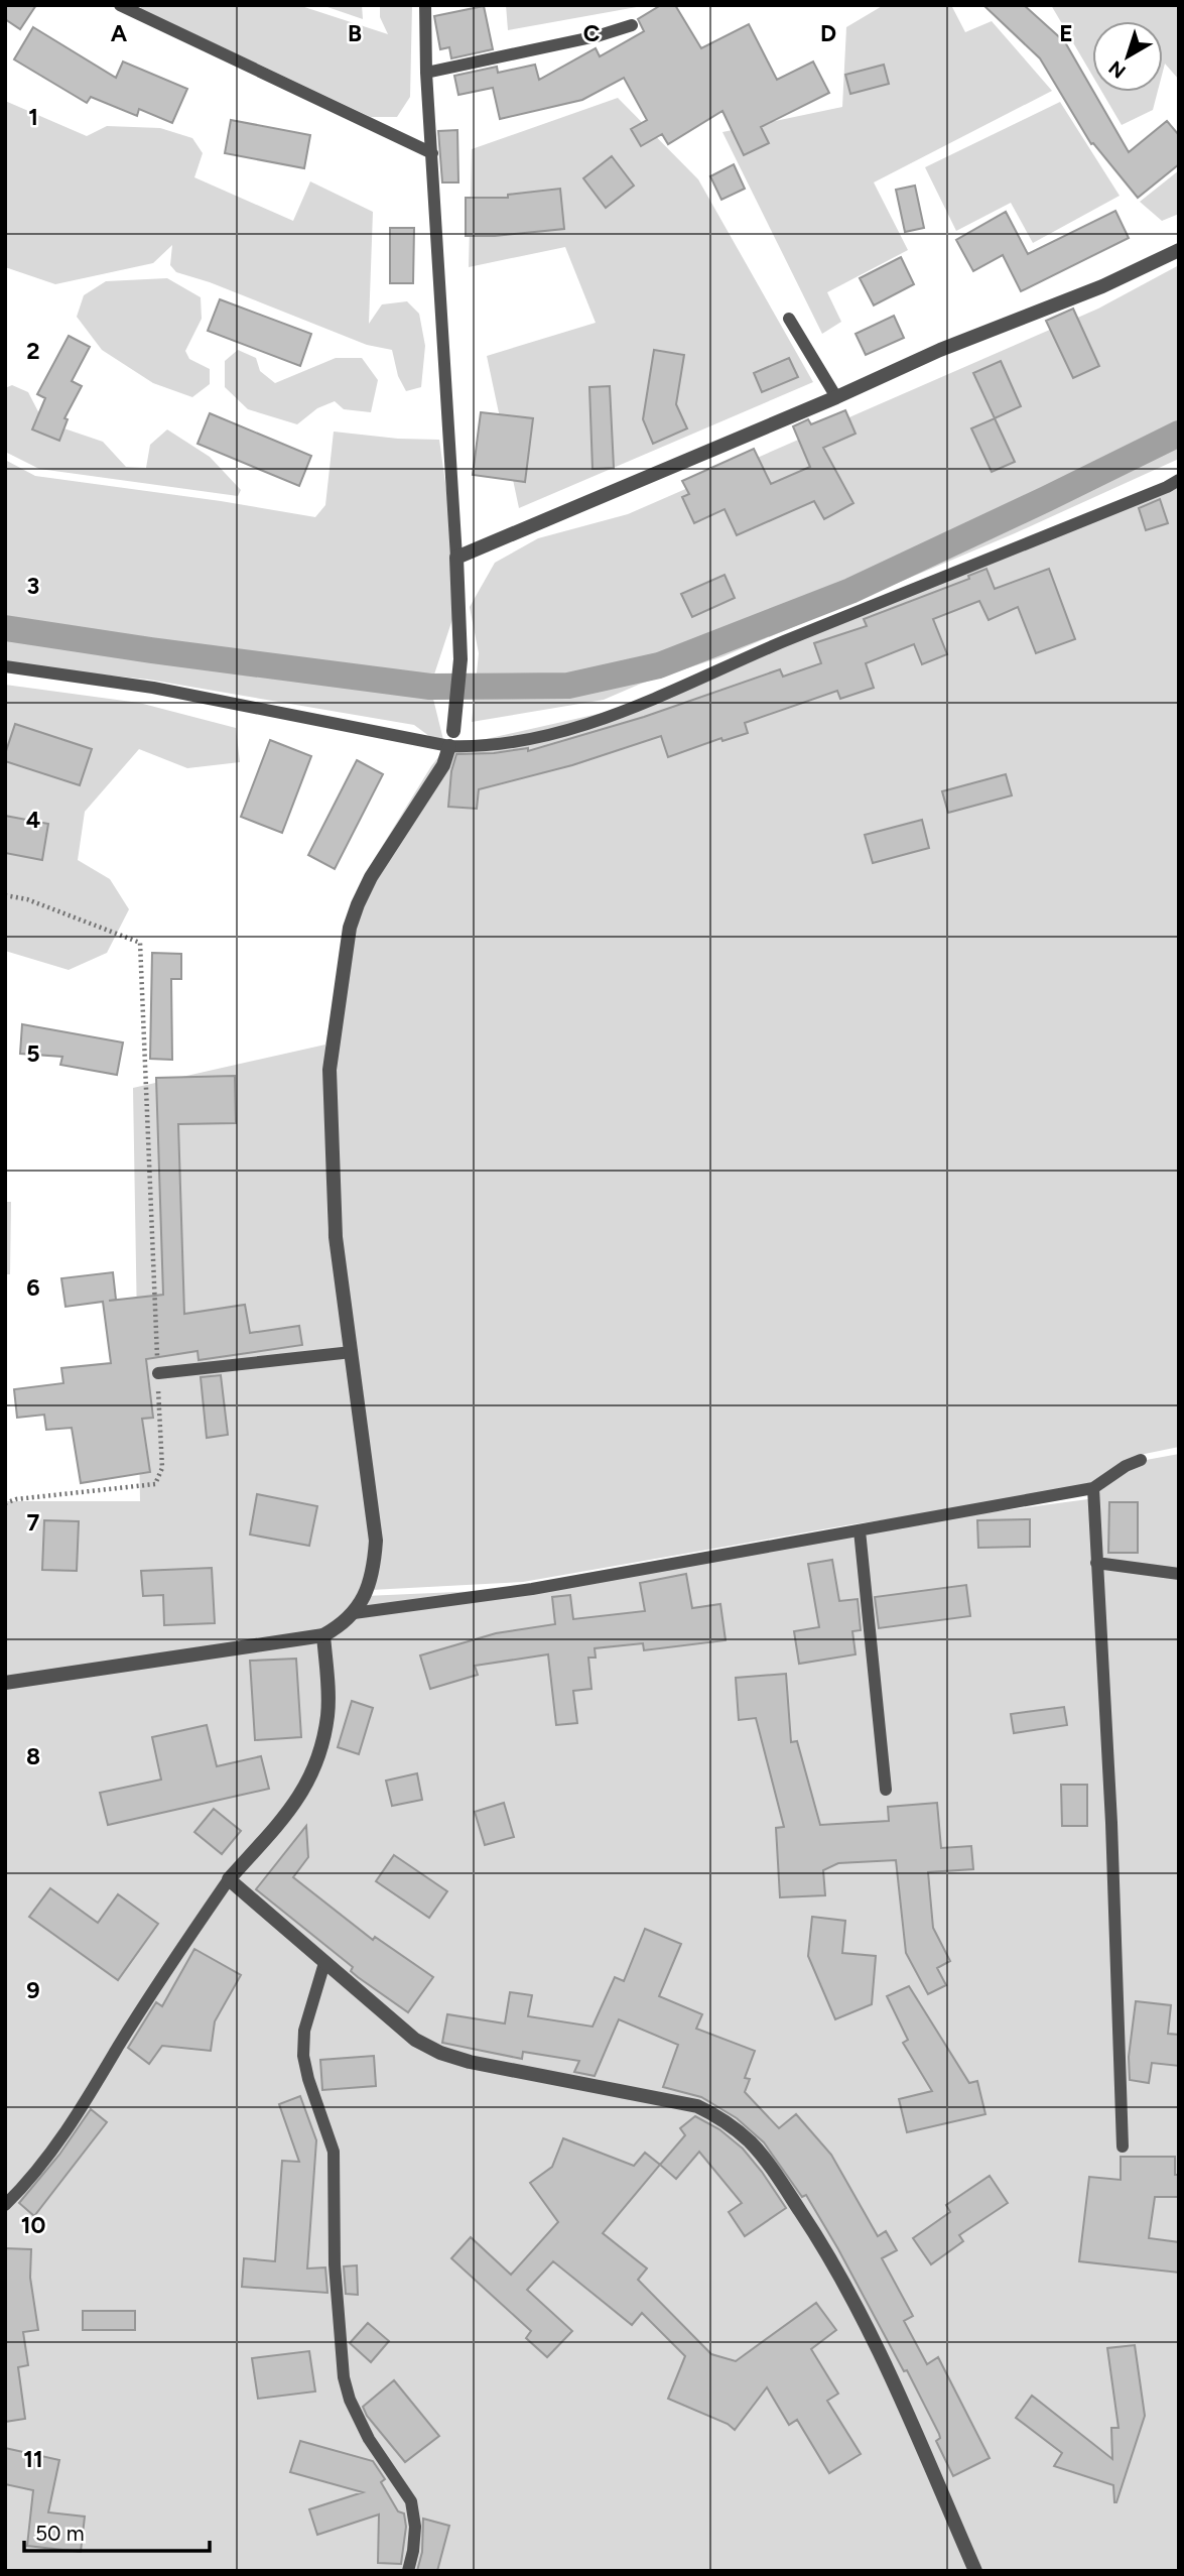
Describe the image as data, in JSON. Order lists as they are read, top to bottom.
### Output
{
  "scale_bar": "50 m",
  "north": "bottom left",
  "grid": {
    "columns": [
      "A",
      "B",
      "C",
      "D",
      "E"
    ],
    "rows": [
      "1",
      "2",
      "3",
      "4",
      "5",
      "6",
      "7",
      "8",
      "9",
      "10",
      "11"
    ]
  }
}
